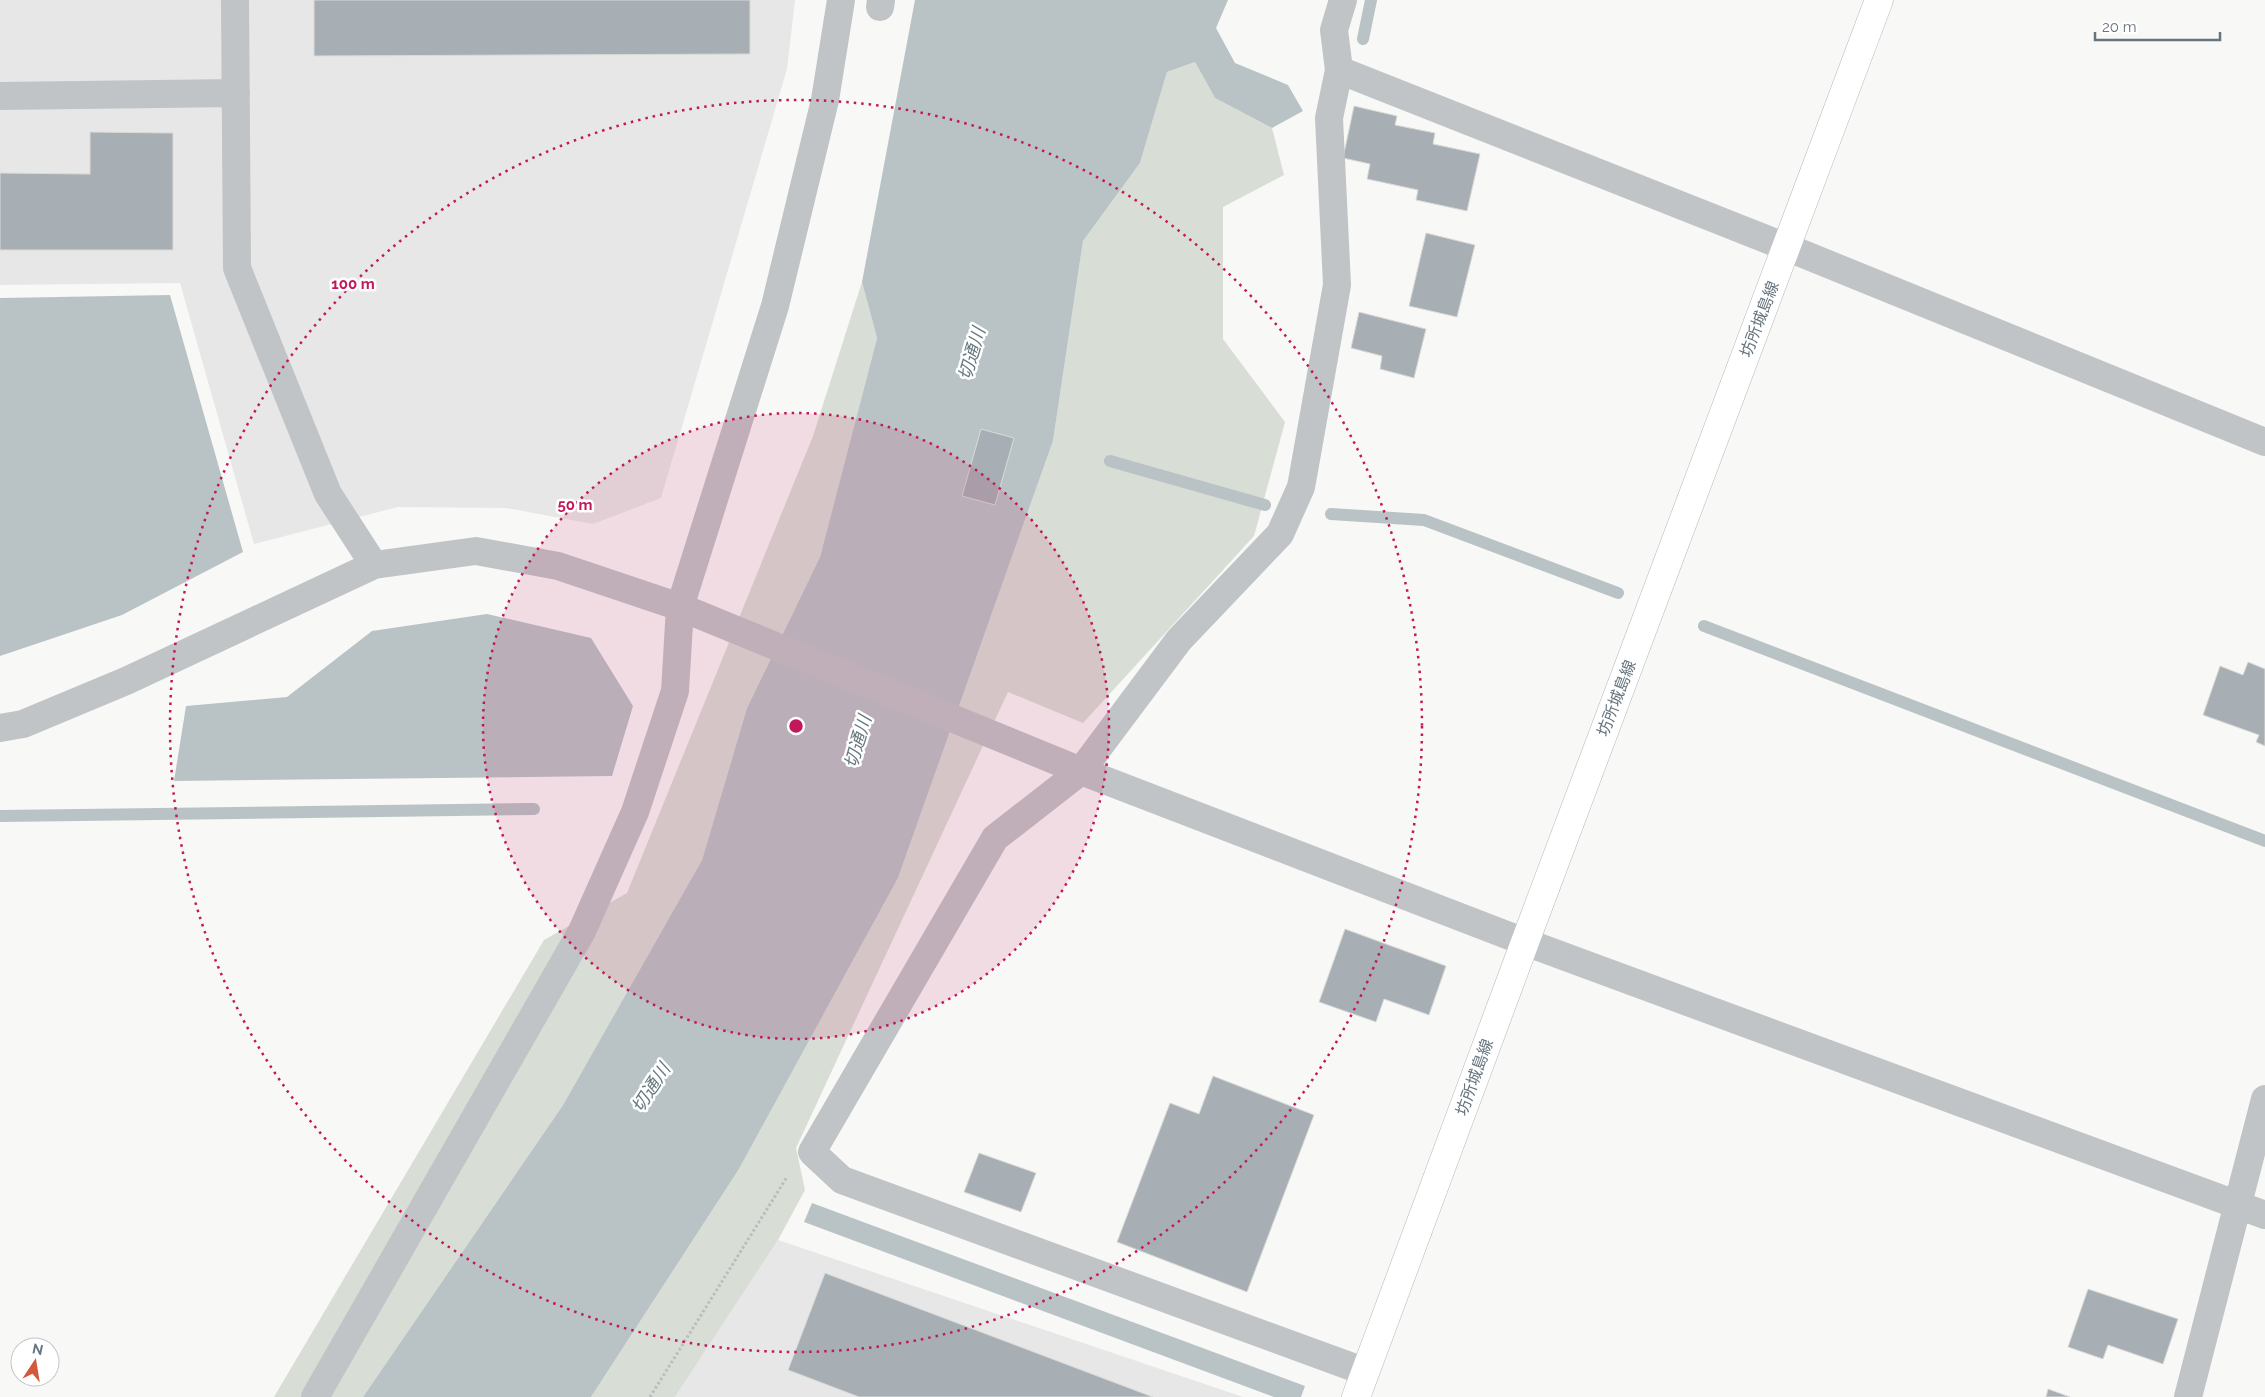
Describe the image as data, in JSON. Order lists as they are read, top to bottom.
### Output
{
  "streets": {
    "main road": ["坊所城島線"]
  },
  "water": ["切通川"],
  "scale_bar": "20 m",
  "north": "top",
  "rings": ["100 m", "50 m"]
}
